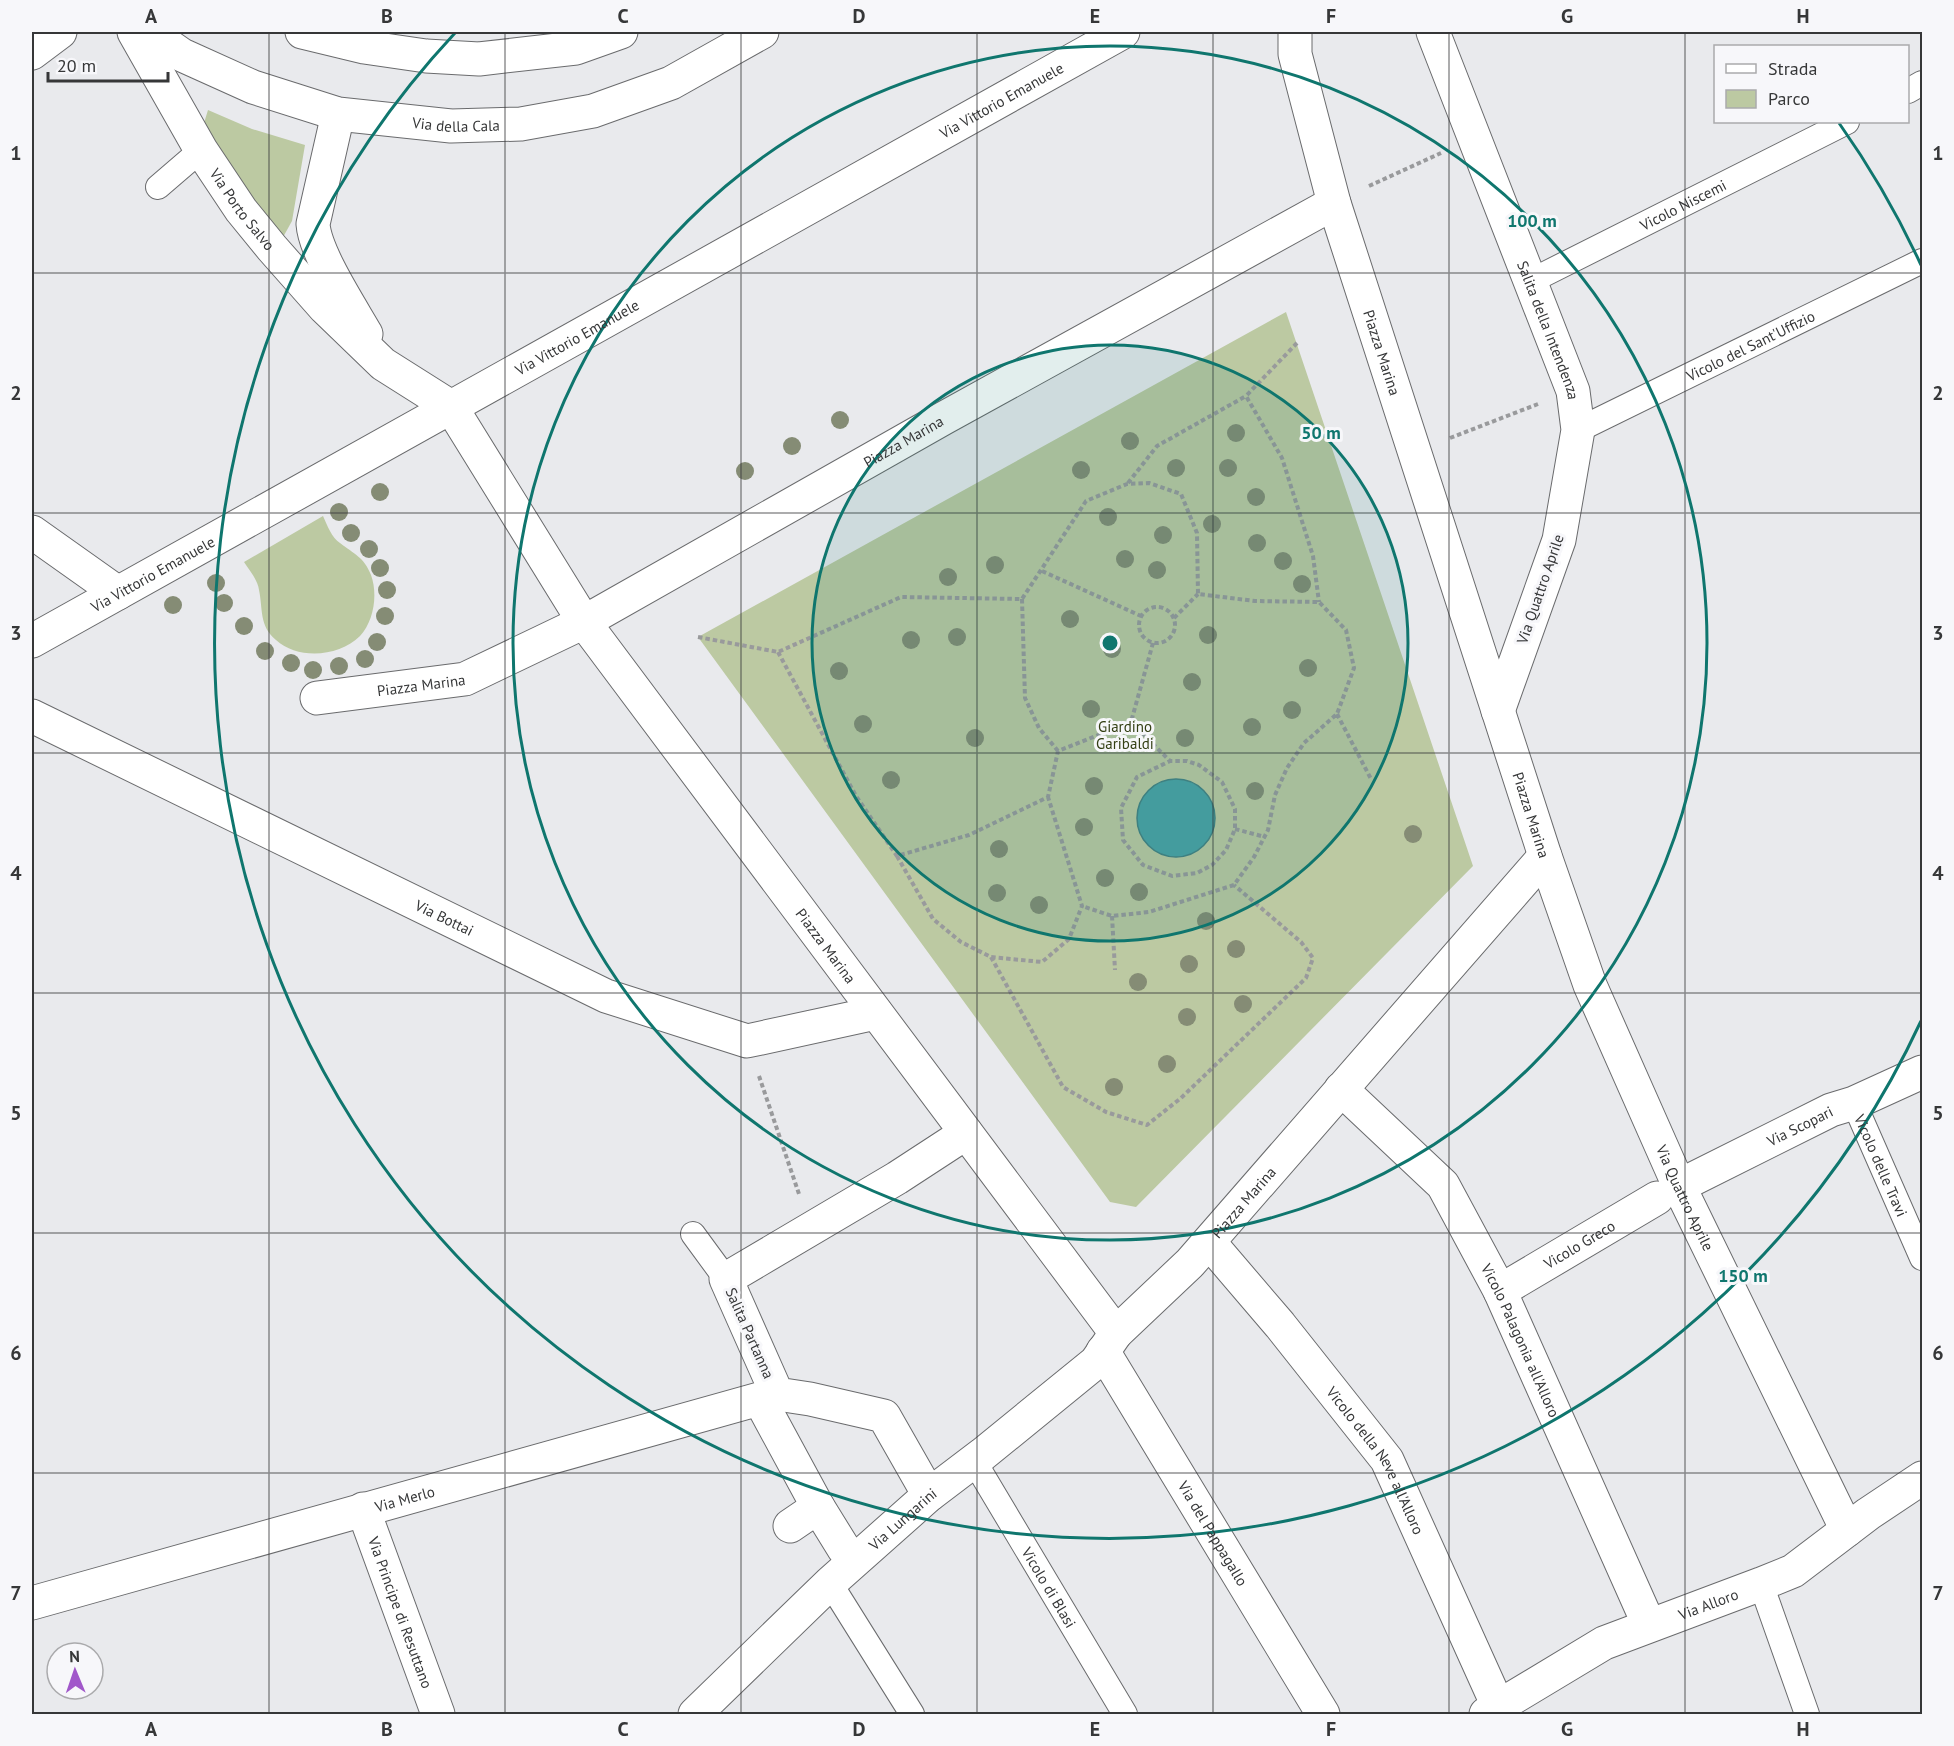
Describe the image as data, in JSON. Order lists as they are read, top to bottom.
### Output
{
  "streets": {
    "street": [
      "Via Vittorio Emanuele",
      "Via della Cala",
      "Via Porto Salvo",
      "Salita della Intendenza",
      "Piazza Marina",
      "Via Quattro Aprile",
      "Via Bottai",
      "Via Scopari",
      "Vicolo Greco",
      "Salita Partanna",
      "Vicolo Palagonia all'Alloro",
      "Vicolo della Neve all'Alloro",
      "Via Merlo",
      "Via Lungarini",
      "Via del Pappagallo",
      "Via Alloro",
      "Via Principe di Resuttano"
    ],
    "lane": [
      "Vicolo Niscemi",
      "Vicolo del Sant'Uffizio",
      "Vicolo delle Travi",
      "Vicolo di Blasi"
    ]
  },
  "crossings": [
    ["Via Vittorio Emanuele", "Via Porto Salvo"],
    ["Via Vittorio Emanuele", "Piazza Marina"],
    ["Via della Cala", "Via Porto Salvo"],
    ["Vicolo Niscemi", "Salita della Intendenza"],
    ["Via Porto Salvo", "Piazza Marina"],
    ["Salita della Intendenza", "Vicolo del Sant'Uffizio"],
    ["Salita della Intendenza", "Via Quattro Aprile"],
    ["Vicolo del Sant'Uffizio", "Via Quattro Aprile"],
    ["Piazza Marina", "Via Quattro Aprile"],
    ["Piazza Marina", "Via Bottai"],
    ["Piazza Marina", "Salita Partanna"],
    ["Piazza Marina", "Vicolo Palagonia all'Alloro"],
    ["Piazza Marina", "Vicolo della Neve all'Alloro"],
    ["Piazza Marina", "Via Lungarini"],
    ["Piazza Marina", "Via del Pappagallo"],
    ["Via Quattro Aprile", "Via Scopari"],
    ["Via Quattro Aprile", "Vicolo Greco"],
    ["Via Quattro Aprile", "Via Alloro"],
    ["Via Scopari", "Vicolo delle Travi"],
    ["Via Scopari", "Vicolo Greco"],
    ["Vicolo Greco", "Vicolo Palagonia all'Alloro"],
    ["Salita Partanna", "Via Merlo"],
    ["Salita Partanna", "Via Lungarini"],
    ["Vicolo Palagonia all'Alloro", "Via Alloro"],
    ["Vicolo della Neve all'Alloro", "Via Alloro"],
    ["Via Merlo", "Via Principe di Resuttano"],
    ["Via Lungarini", "Via del Pappagallo"],
    ["Via Lungarini", "Vicolo di Blasi"]
  ],
  "parks": ["Giardino Garibaldi"],
  "legend": ["Strada", "Parco"],
  "scale_bar": "20 m",
  "north": "top",
  "grid": {
    "columns": [
      "A",
      "B",
      "C",
      "D",
      "E",
      "F",
      "G",
      "H"
    ],
    "rows": [
      "1",
      "2",
      "3",
      "4",
      "5",
      "6",
      "7"
    ]
  },
  "rings": ["100 m", "50 m", "150 m"]
}
